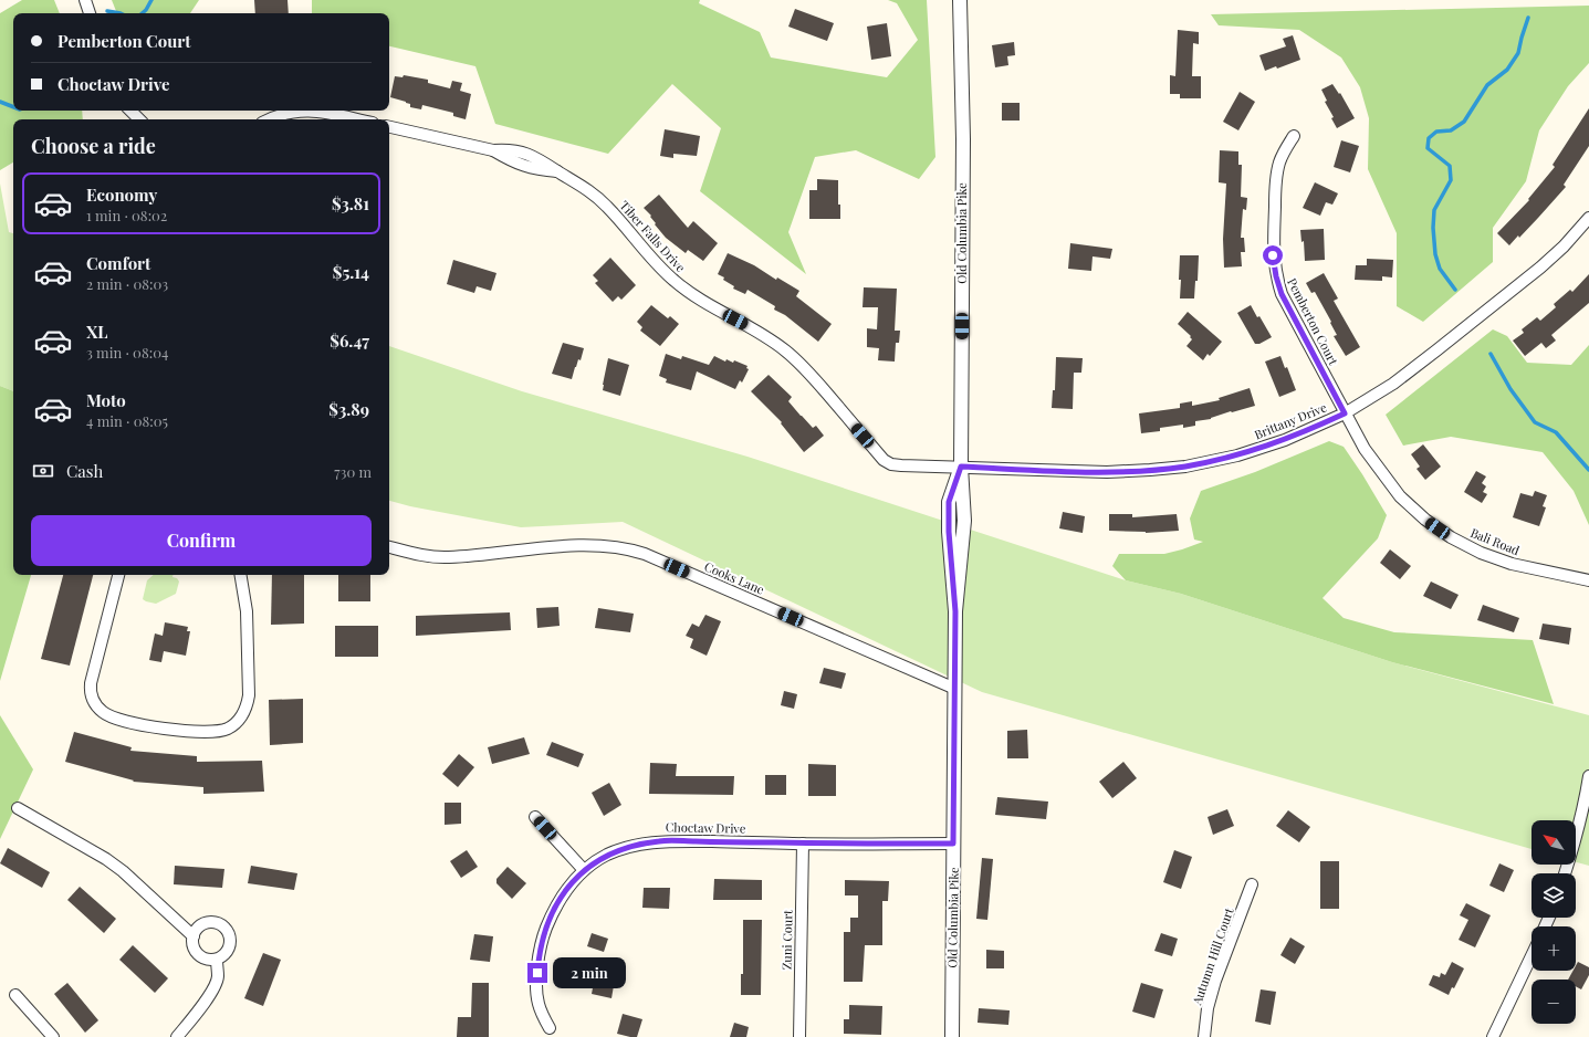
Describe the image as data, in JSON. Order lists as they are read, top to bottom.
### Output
{
  "streets": {
    "street": [
      "Old Columbia Pike",
      "Tiber Falls Drive",
      "Pemberton Court",
      "Brittany Drive",
      "Bali Road",
      "Cooks Lane",
      "Choctaw Drive",
      "Zuni Court",
      "Autumn Hill Court"
    ]
  },
  "crossings": [
    ["Old Columbia Pike", "Tiber Falls Drive"],
    ["Old Columbia Pike", "Brittany Drive"],
    ["Old Columbia Pike", "Cooks Lane"],
    ["Old Columbia Pike", "Choctaw Drive"],
    ["Tiber Falls Drive", "Brittany Drive"],
    ["Pemberton Court", "Brittany Drive"],
    ["Pemberton Court", "Bali Road"],
    ["Brittany Drive", "Bali Road"],
    ["Choctaw Drive", "Zuni Court"]
  ],
  "north": "top left",
  "page": {
    "banner": ["Pemberton Court", "Choctaw Drive"],
    "heading": "Choose a ride",
    "list": [
      {
        "name": "Economy",
        "note": "1 min · 08:02",
        "value": "$3.81"
      },
      {
        "name": "Comfort",
        "note": "2 min · 08:03",
        "value": "$5.14"
      },
      {
        "name": "XL",
        "note": "3 min · 08:04",
        "value": "$6.47"
      },
      {
        "name": "Moto",
        "note": "4 min · 08:05",
        "value": "$3.89"
      }
    ],
    "pay": ["Cash", "730 m"],
    "buttons": "Confirm",
    "map_buttons": ["+", "−"],
    "bubble": "2 min"
  }
}
